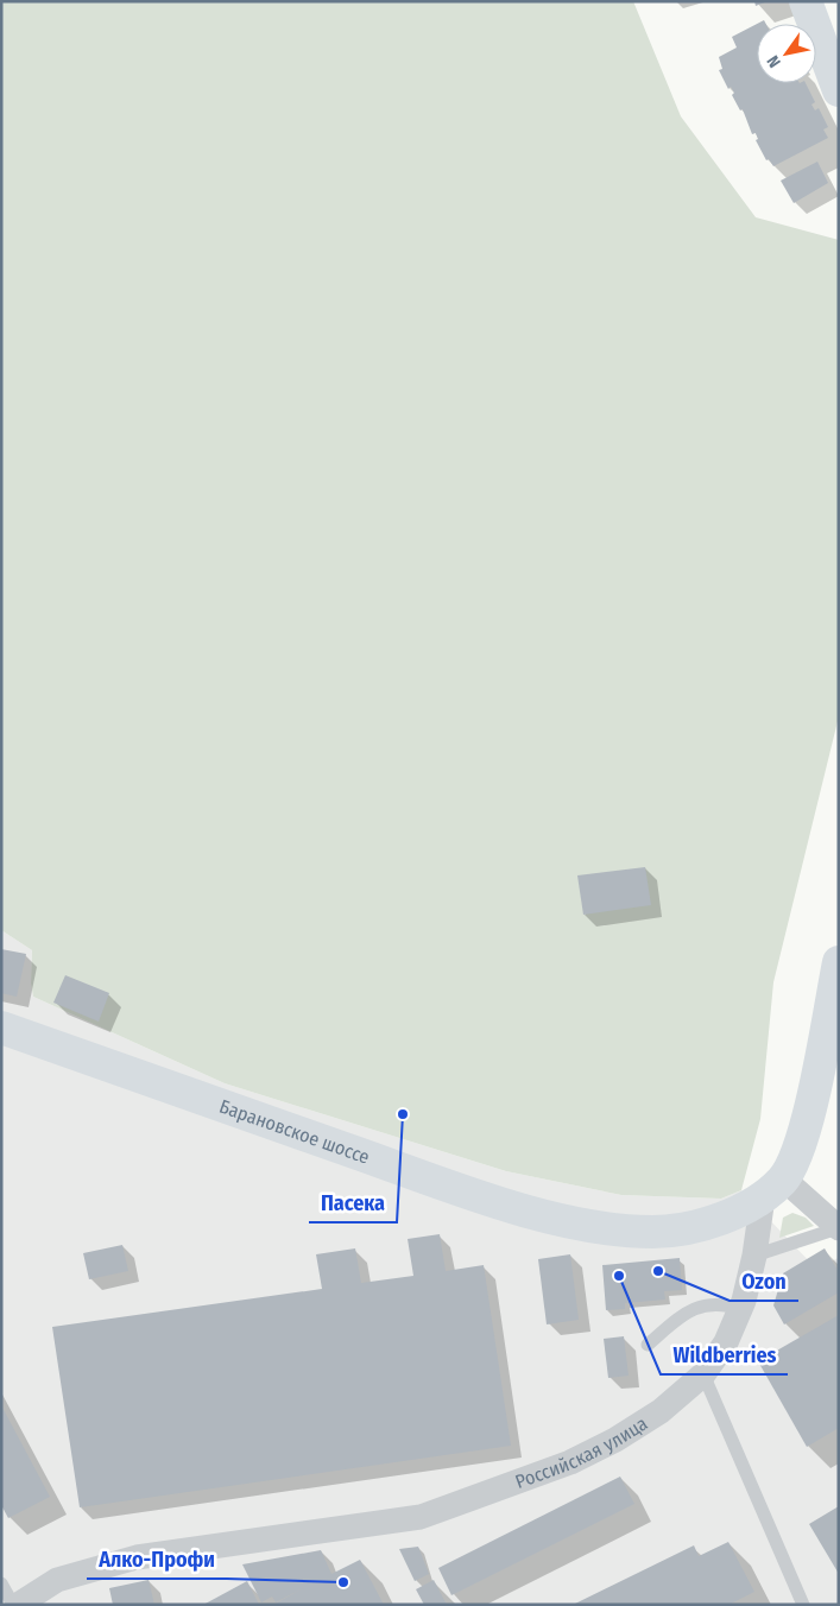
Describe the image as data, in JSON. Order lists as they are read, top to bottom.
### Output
{
  "streets": {
    "main road": ["Барановское шоссе", "Российская улица"]
  },
  "crossings": [
    ["Барановское шоссе", "Российская улица"]
  ],
  "places": [
    "Пасека",
    "Ozon",
    "Wildberries",
    "Алко-Профи"
  ],
  "north": "bottom left"
}
